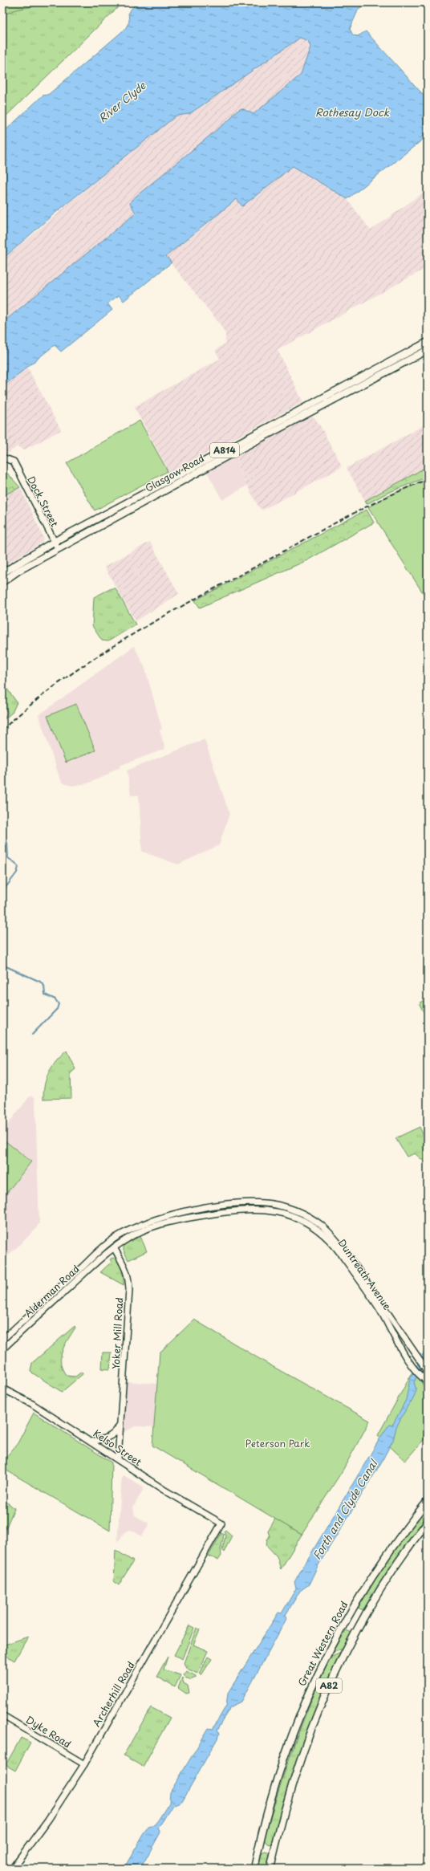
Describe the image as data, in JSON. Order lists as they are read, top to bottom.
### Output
{
  "streets": {
    "main road": [
      "A814",
      "Glasgow Road",
      "Great Western Road",
      "A82"
    ],
    "street": [
      "Dock Street",
      "Duntreath Avenue",
      "Alderman Road",
      "Yoker Mill Road",
      "Kelso Street",
      "Archerhill Road",
      "Dyke Road"
    ]
  },
  "crossings": [
    ["Glasgow Road", "Dock Street"],
    ["Duntreath Avenue", "Alderman Road"],
    ["Duntreath Avenue", "Yoker Mill Road"],
    ["Alderman Road", "Yoker Mill Road"],
    ["Yoker Mill Road", "Kelso Street"],
    ["Kelso Street", "Archerhill Road"],
    ["Archerhill Road", "Dyke Road"]
  ],
  "water": ["River Clyde", "Rothesay Dock", "Forth and Clyde Canal"],
  "parks": ["Peterson Park"]
}
